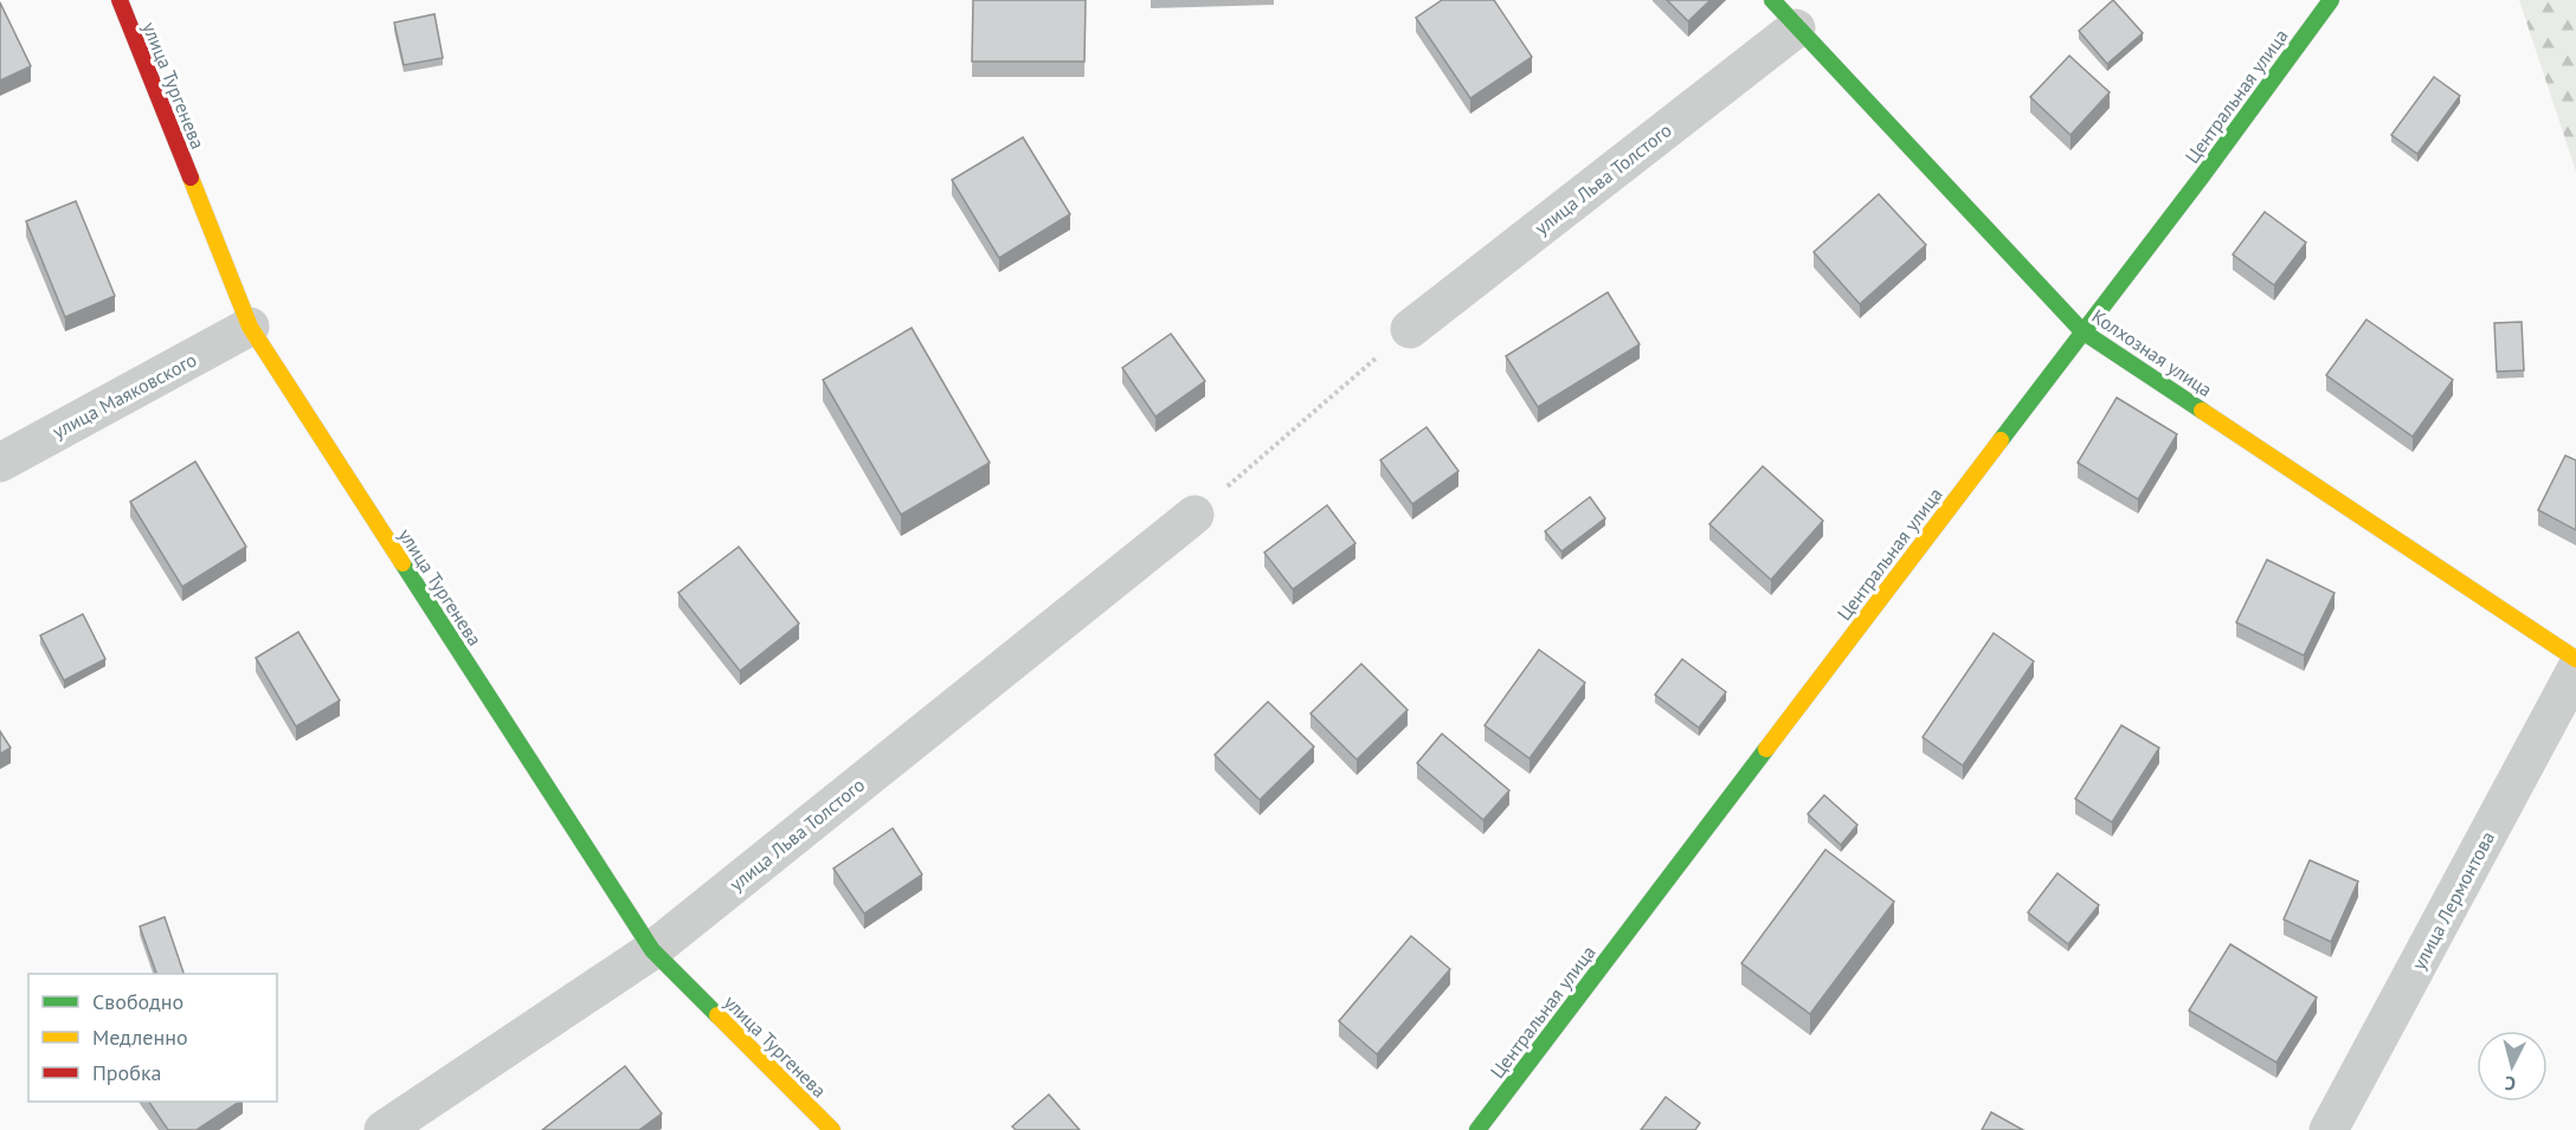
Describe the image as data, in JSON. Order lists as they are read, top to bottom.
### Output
{
  "streets": {
    "street": [
      "улица Тургенева",
      "Центральная улица",
      "улица Льва Толстого",
      "Колхозная улица",
      "улица Маяковского",
      "улица Лермонтова"
    ]
  },
  "crossings": [
    ["улица Тургенева", "улица Льва Толстого"],
    ["улица Тургенева", "улица Маяковского"],
    ["Центральная улица", "Колхозная улица"],
    ["улица Льва Толстого", "Колхозная улица"]
  ],
  "legend": ["Свободно", "Медленно", "Пробка"],
  "north": "bottom"
}
